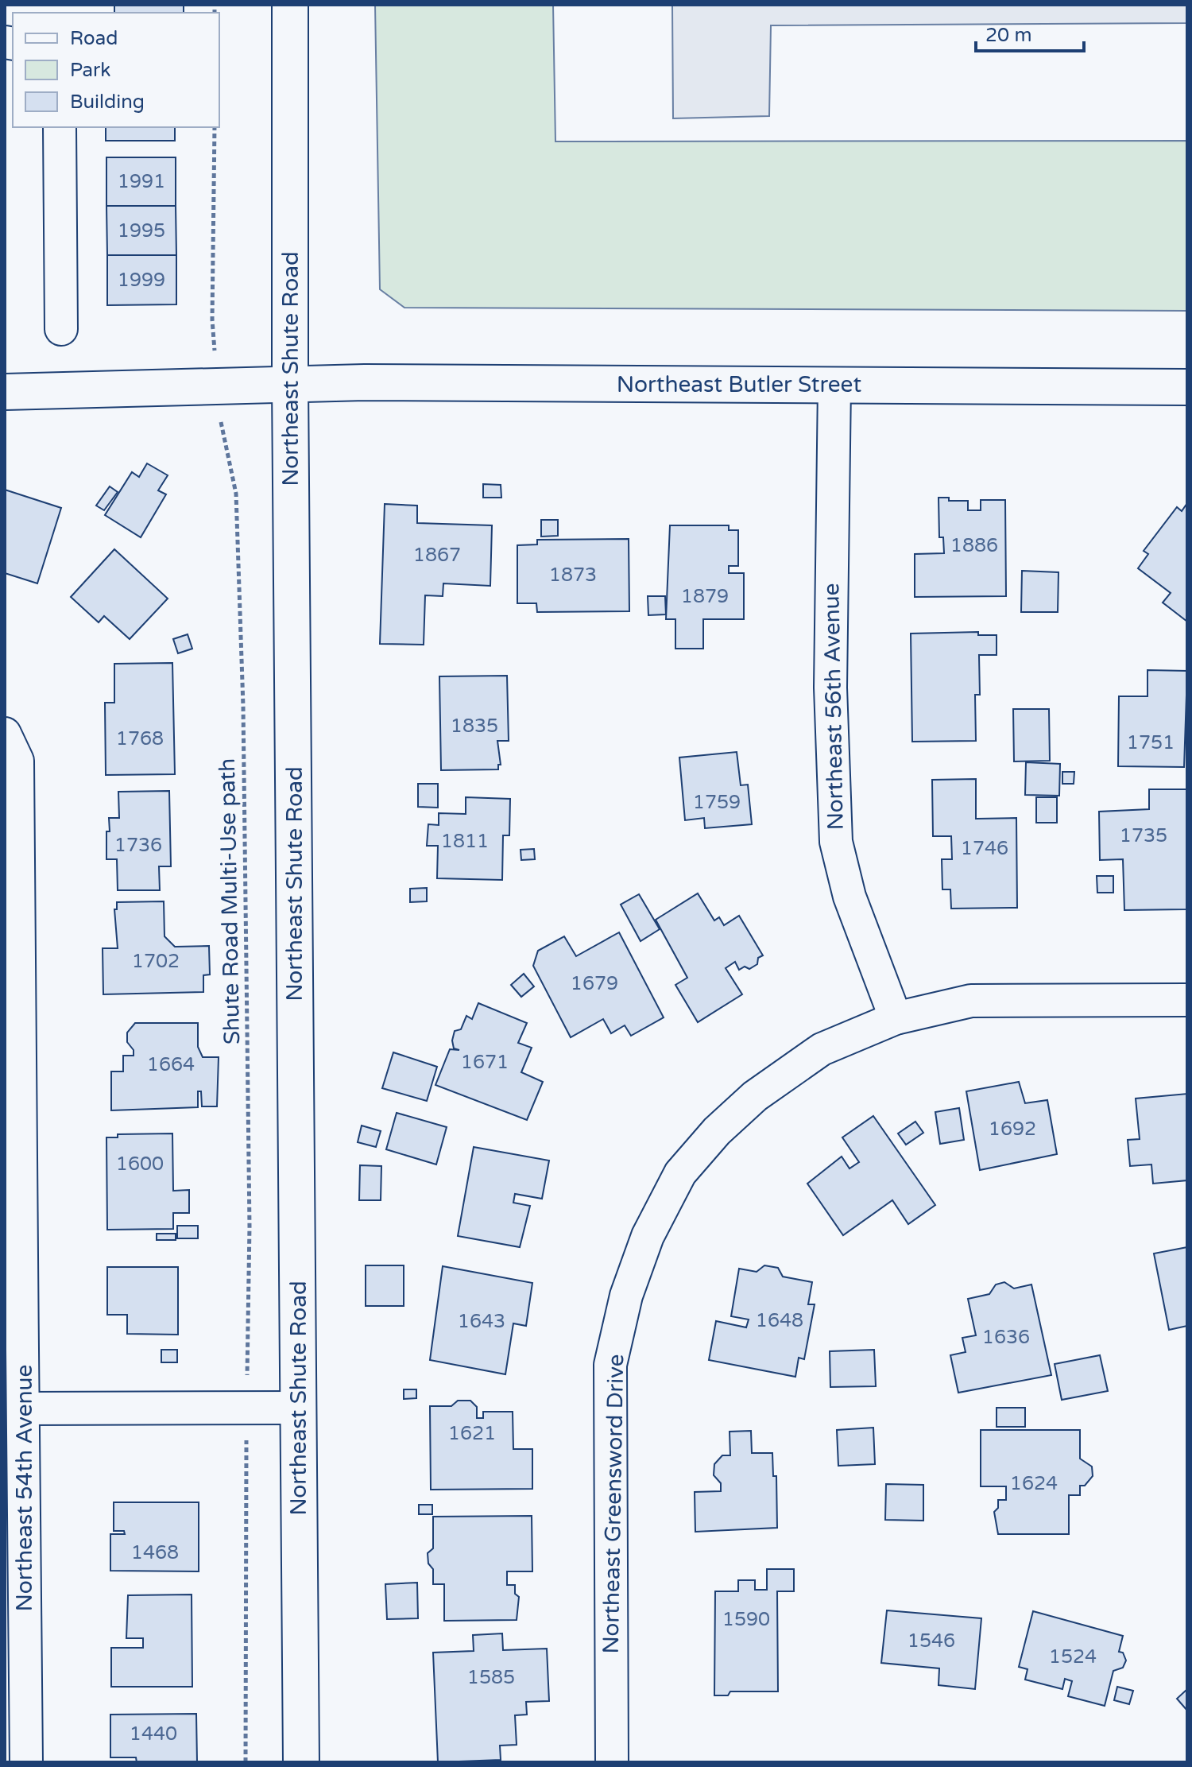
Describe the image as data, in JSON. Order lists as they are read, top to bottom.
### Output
{
  "streets": {
    "main road": ["Northeast Shute Road", "Northeast Butler Street"],
    "street": ["Northeast 56th Avenue", "Northeast 54th Avenue", "Northeast Greensword Drive"],
    "path": ["Shute Road Multi-Use path"]
  },
  "crossings": [
    ["Northeast Shute Road", "Northeast Butler Street"],
    ["Northeast Butler Street", "Northeast 56th Avenue"],
    ["Northeast 56th Avenue", "Northeast Greensword Drive"]
  ],
  "house_numbers": [
    "1991",
    "1995",
    "1999",
    "1886",
    "1867",
    "1873",
    "1879",
    "1835",
    "1768",
    "1751",
    "1759",
    "1735",
    "1811",
    "1736",
    "1746",
    "1702",
    "1679",
    "1671",
    "1664",
    "1692",
    "1600",
    "1648",
    "1643",
    "1636",
    "1621",
    "1624",
    "1468",
    "1590",
    "1546",
    "1524",
    "1585",
    "1440"
  ],
  "legend": ["Road", "Park", "Building"],
  "scale_bar": "20 m"
}
